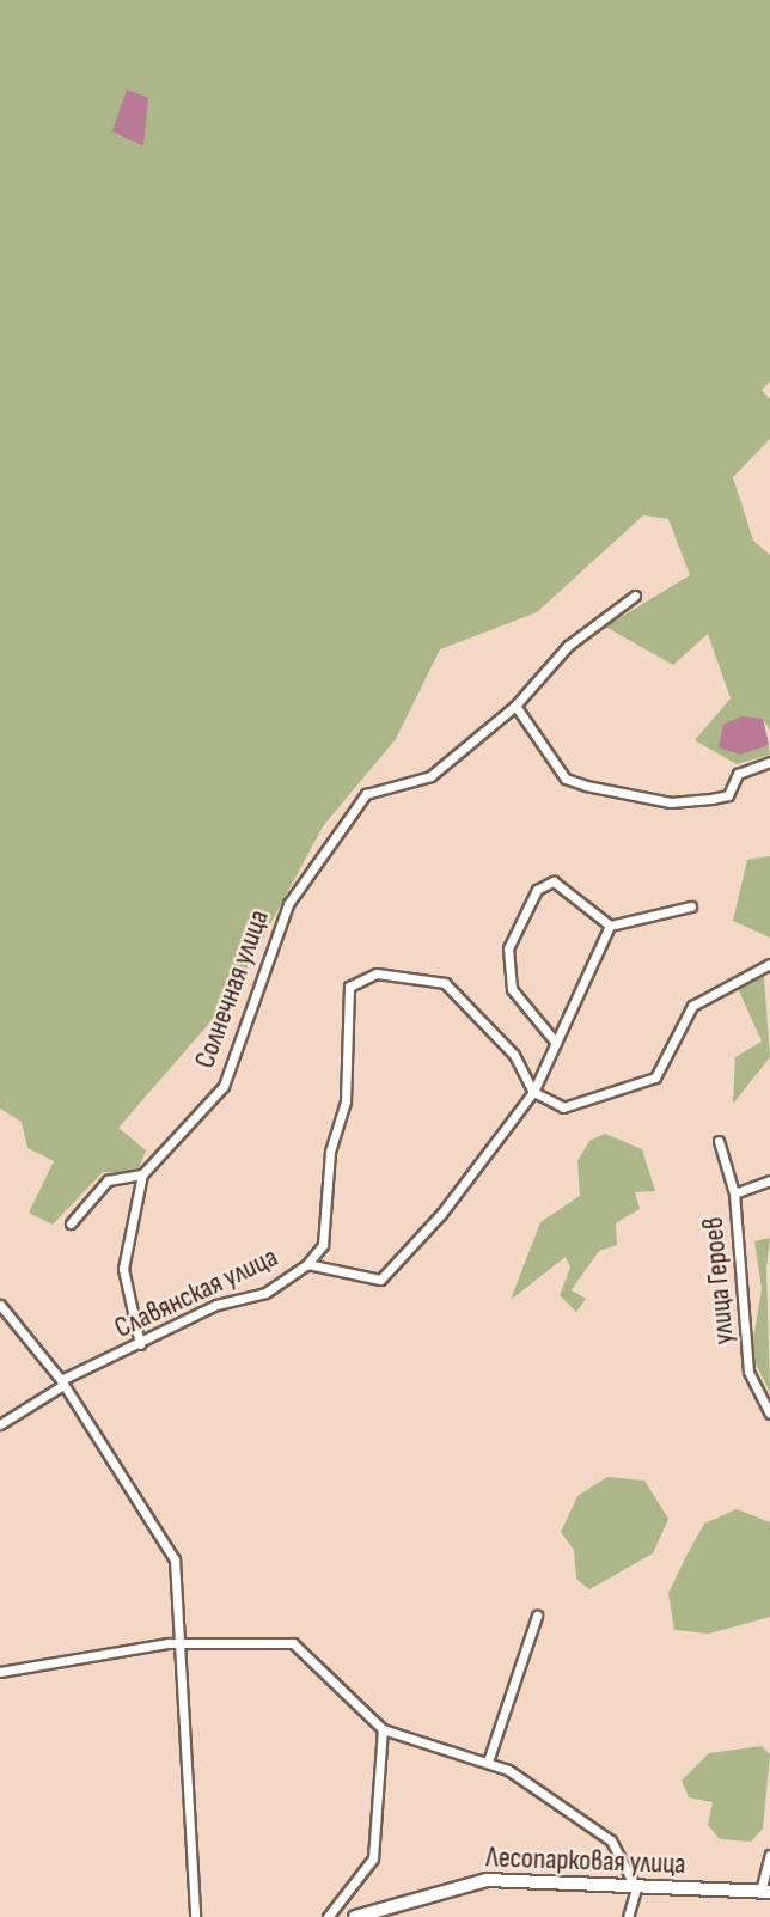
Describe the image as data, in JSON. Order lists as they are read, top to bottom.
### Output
{
  "streets": {
    "street": [
      "Солнечная улица",
      "улица Героев",
      "Славянская улица",
      "Лесопарковая улица"
    ]
  }
}
